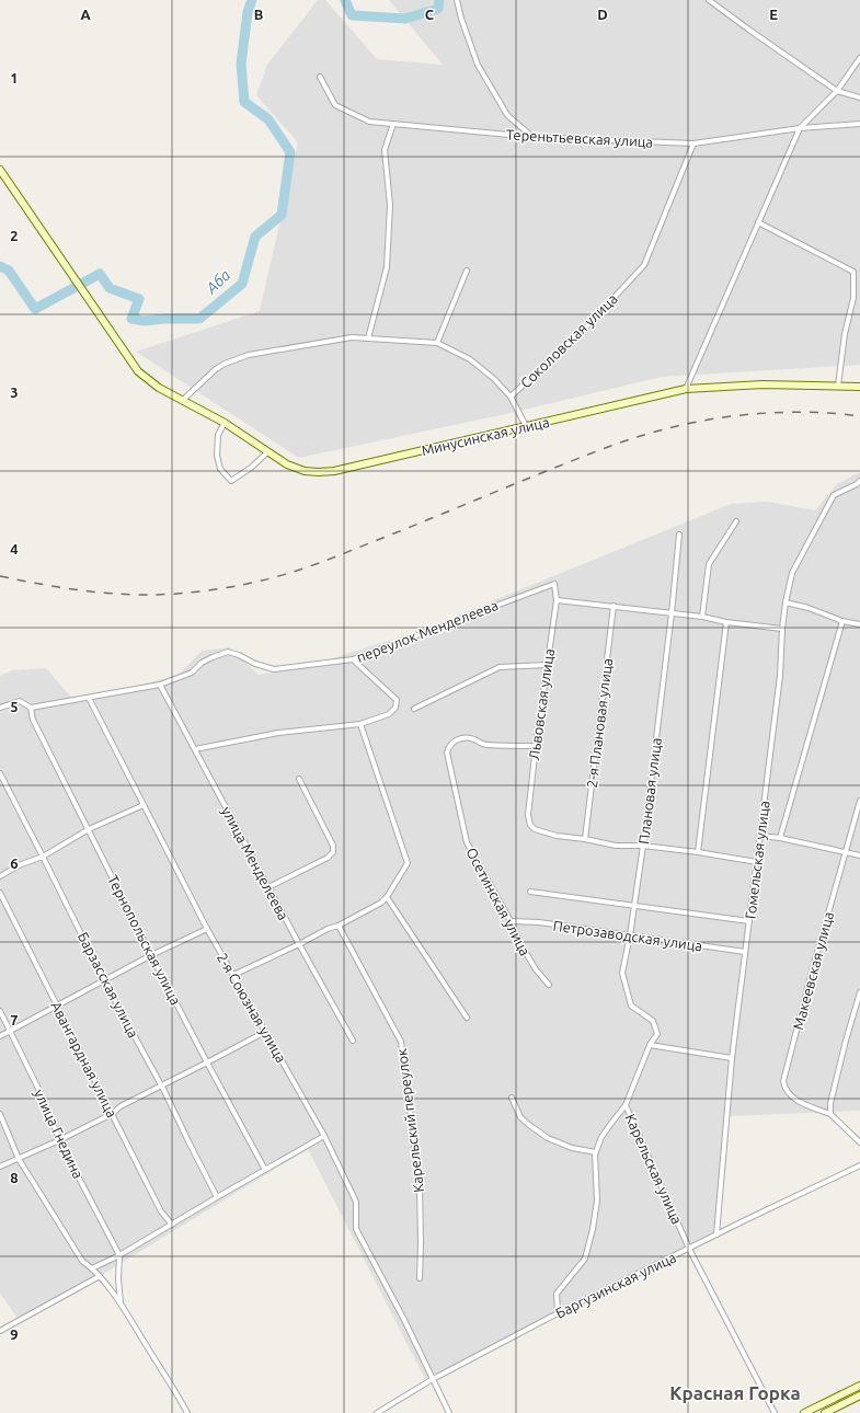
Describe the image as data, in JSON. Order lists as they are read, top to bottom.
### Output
{
  "streets": {
    "main road": ["Минусинская улица"],
    "street": [
      "Тереньтьевская улица",
      "Соколовская улица",
      "переулок Менделеева",
      "Львовская улица",
      "2-я Плановая улица",
      "Плановая улица",
      "Гомельская улица",
      "улица Менделеева",
      "Осетинская улица",
      "Петрозаводская улица",
      "Тернопольская улица",
      "Макеевская улица",
      "Барзасская улица",
      "2-я Союзная улица",
      "Авангардная улица",
      "Карельский переулок",
      "улица Гнедина",
      "Карельская улица",
      "Баргузинская улица"
    ]
  },
  "crossings": [
    ["Тереньтьевская улица", "Соколовская улица"],
    ["Соколовская улица", "Минусинская улица"],
    ["переулок Менделеева", "Львовская улица"],
    ["переулок Менделеева", "улица Менделеева"],
    ["переулок Менделеева", "Тернопольская улица"],
    ["переулок Менделеева", "2-я Союзная улица"],
    ["Львовская улица", "2-я Плановая улица"],
    ["Львовская улица", "Осетинская улица"],
    ["Плановая улица", "Петрозаводская улица"],
    ["Гомельская улица", "Петрозаводская улица"],
    ["Гомельская улица", "Баргузинская улица"],
    ["Осетинская улица", "Петрозаводская улица"],
    ["2-я Союзная улица", "Баргузинская улица"],
    ["Карельская улица", "Баргузинская улица"]
  ],
  "districts": ["Красная Горка"],
  "water": ["Аба"],
  "grid": {
    "columns": [
      "A",
      "B",
      "C",
      "D",
      "E"
    ],
    "rows": [
      "1",
      "2",
      "3",
      "4",
      "5",
      "6",
      "7",
      "8",
      "9"
    ]
  }
}
